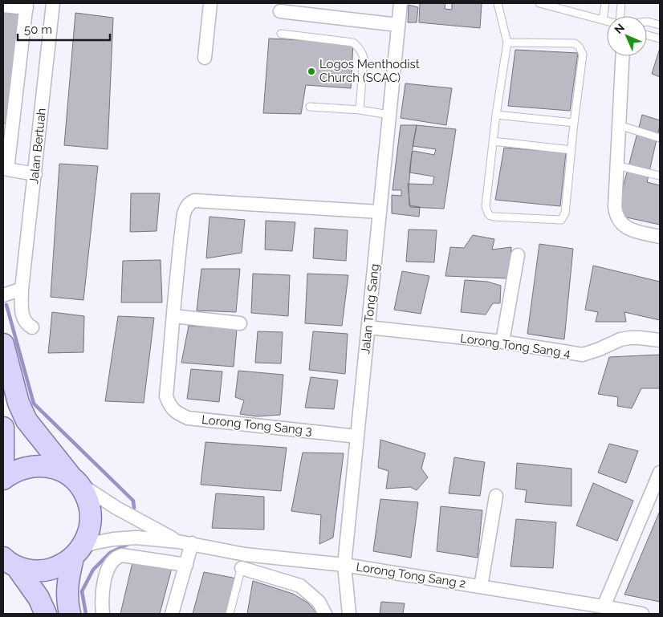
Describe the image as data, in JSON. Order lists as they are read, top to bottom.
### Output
{
  "streets": {
    "street": [
      "Jalan Bertuah",
      "Jalan Tong Sang",
      "Lorong Tong Sang 4",
      "Lorong Tong Sang 3",
      "Lorong Tong Sang 2"
    ]
  },
  "crossings": [
    ["Jalan Tong Sang", "Lorong Tong Sang 4"],
    ["Jalan Tong Sang", "Lorong Tong Sang 3"],
    ["Jalan Tong Sang", "Lorong Tong Sang 2"]
  ],
  "places": ["Logos Menthodist Church (SCAC)"],
  "scale_bar": "50 m",
  "north": "top left"
}
